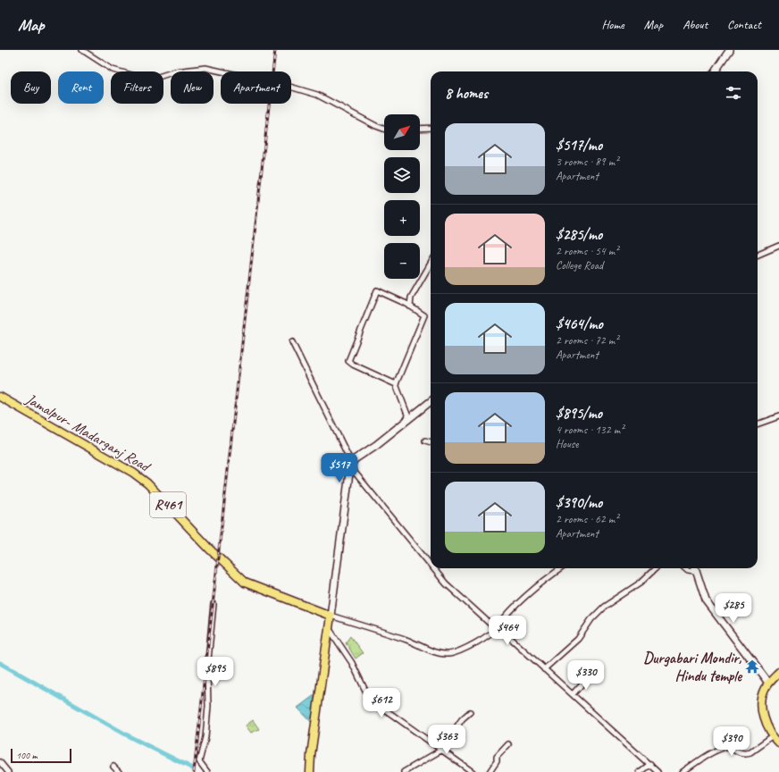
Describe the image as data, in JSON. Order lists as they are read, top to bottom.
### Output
{
  "streets": {
    "main road": ["Jamalpur- Madarganj Road", "R461"]
  },
  "places": {
    "temple": ["Durgabari Mondir, Hindu temple"]
  },
  "scale_bar": "100 m",
  "north": "top right",
  "page": {
    "header": "Map",
    "nav": [
      "Home",
      "Map",
      "About",
      "Contact"
    ],
    "chip": [
      "Buy",
      "Rent",
      "Filters",
      "New",
      "Apartment"
    ],
    "heading": "8 homes",
    "map_buttons": ["+", "−"],
    "list": [
      {
        "name": "$517/mo",
        "note": "3 rooms · 89 m² · Apartment"
      },
      {
        "name": "$285/mo",
        "note": "2 rooms · 54 m² · College Road"
      },
      {
        "name": "$464/mo",
        "note": "2 rooms · 72 m² · Apartment"
      },
      {
        "name": "$895/mo",
        "note": "4 rooms · 132 m² · House"
      },
      {
        "name": "$390/mo",
        "note": "2 rooms · 62 m² · Apartment"
      }
    ],
    "price": [
      "$517",
      "$285",
      "$464",
      "$895",
      "$330",
      "$612",
      "$363",
      "$390"
    ],
    "scale": "100 m"
  }
}
